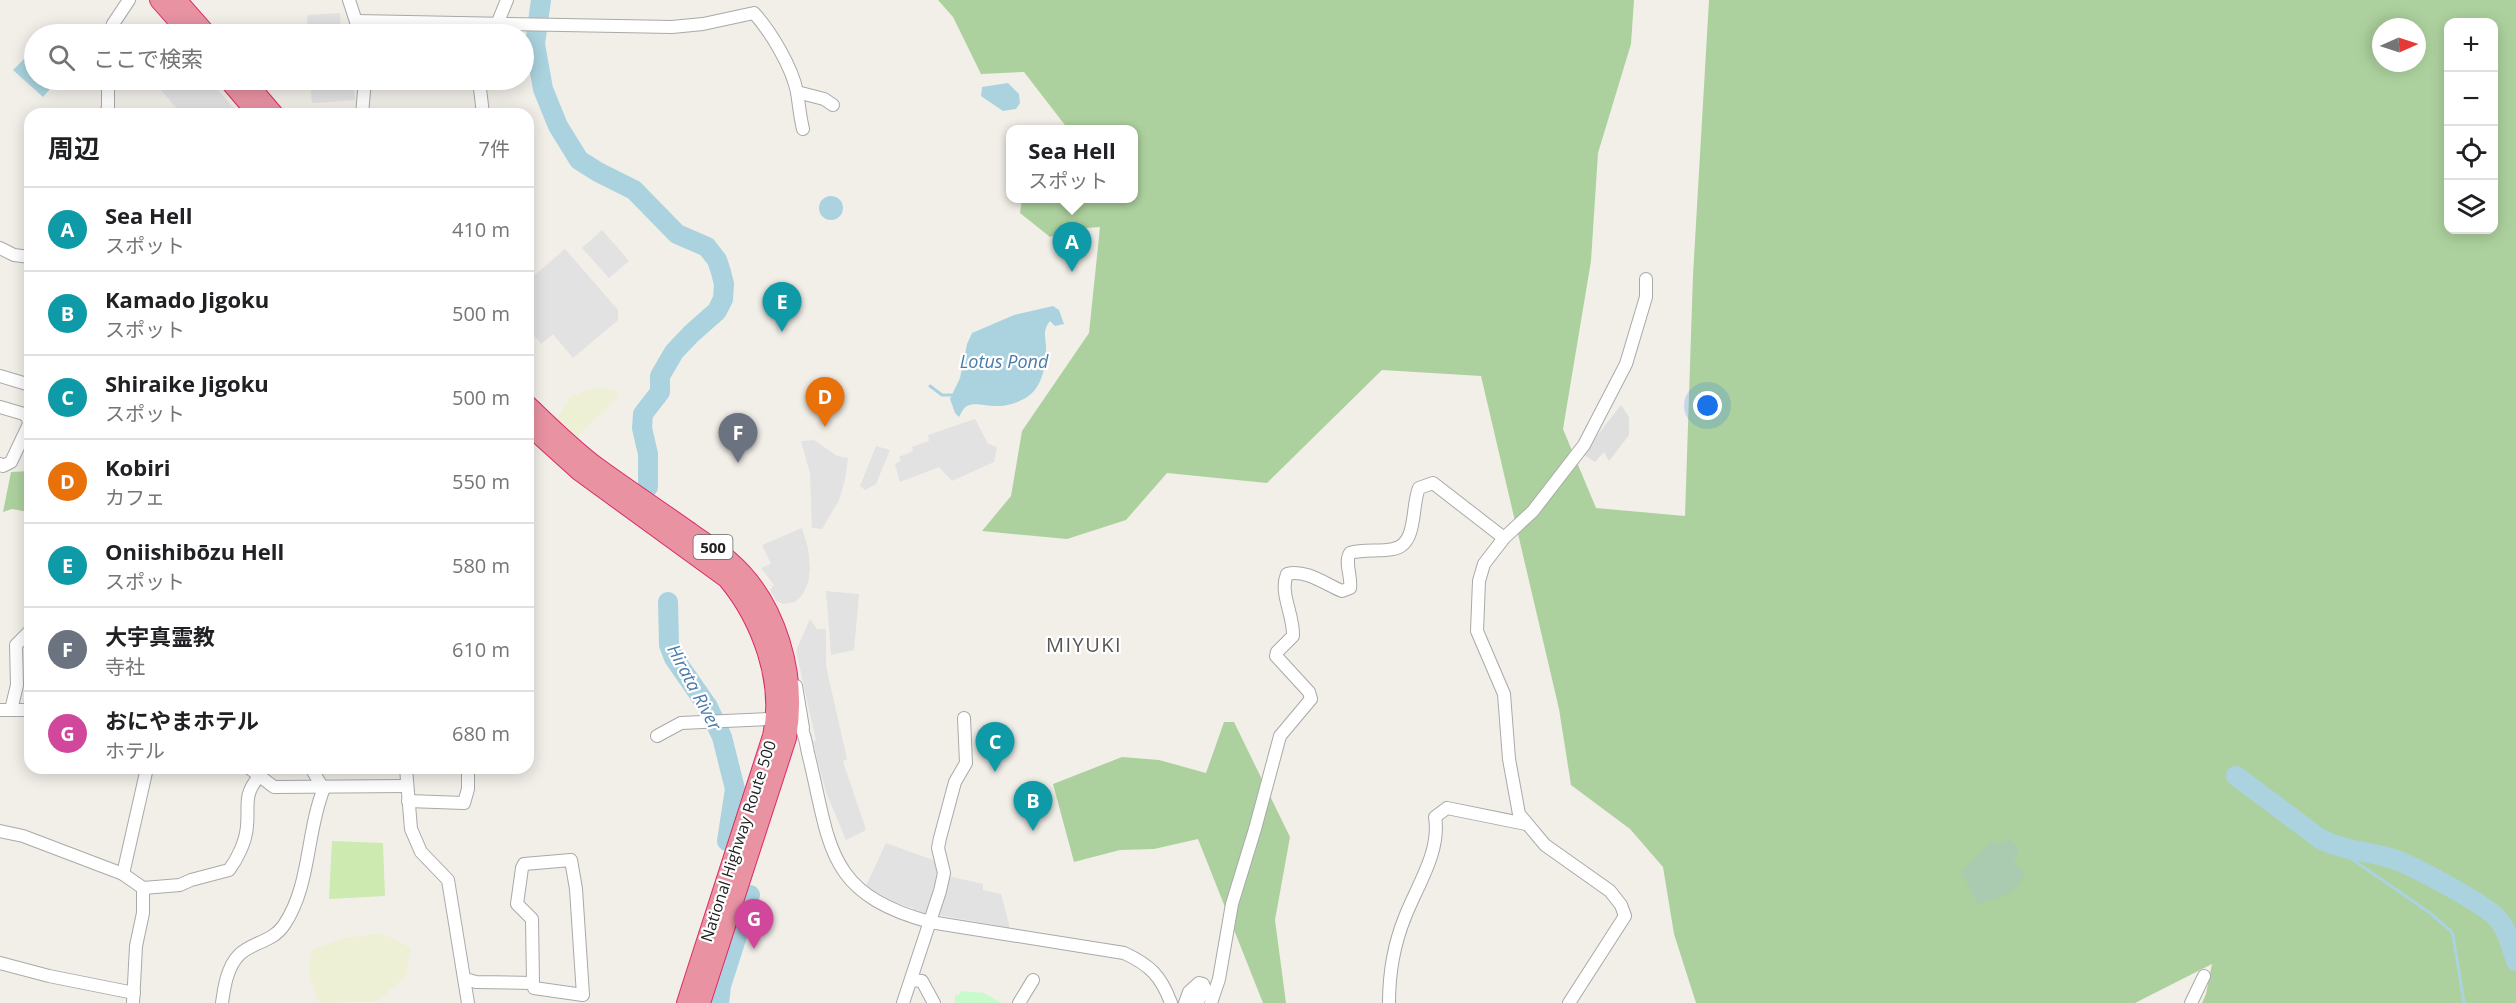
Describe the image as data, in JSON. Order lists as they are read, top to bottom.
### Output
{
  "streets": {
    "highway": ["500", "National Highway Route 500"]
  },
  "districts": ["MIYUKI"],
  "water": ["Lotus Pond", "Hirata River"],
  "north": "right",
  "page": {
    "map_buttons": ["+", "−"],
    "search": "ここで検索",
    "heading": ["周辺", "7件"],
    "popup": ["Sea Hell", "スポット"],
    "list": [
      {
        "mark": "A",
        "name": "Sea Hell",
        "note": "スポット",
        "value": "410 m"
      },
      {
        "mark": "B",
        "name": "Kamado Jigoku",
        "note": "スポット",
        "value": "500 m"
      },
      {
        "mark": "C",
        "name": "Shiraike Jigoku",
        "note": "スポット",
        "value": "500 m"
      },
      {
        "mark": "D",
        "name": "Kobiri",
        "note": "カフェ",
        "value": "550 m"
      },
      {
        "mark": "E",
        "name": "Oniishibōzu Hell",
        "note": "スポット",
        "value": "580 m"
      },
      {
        "mark": "F",
        "name": "大宇真霊教",
        "note": "寺社",
        "value": "610 m"
      },
      {
        "mark": "G",
        "name": "おにやまホテル",
        "note": "ホテル",
        "value": "680 m"
      }
    ],
    "pins": [
      "A",
      "E",
      "D",
      "F",
      "C",
      "B",
      "G"
    ]
  }
}
